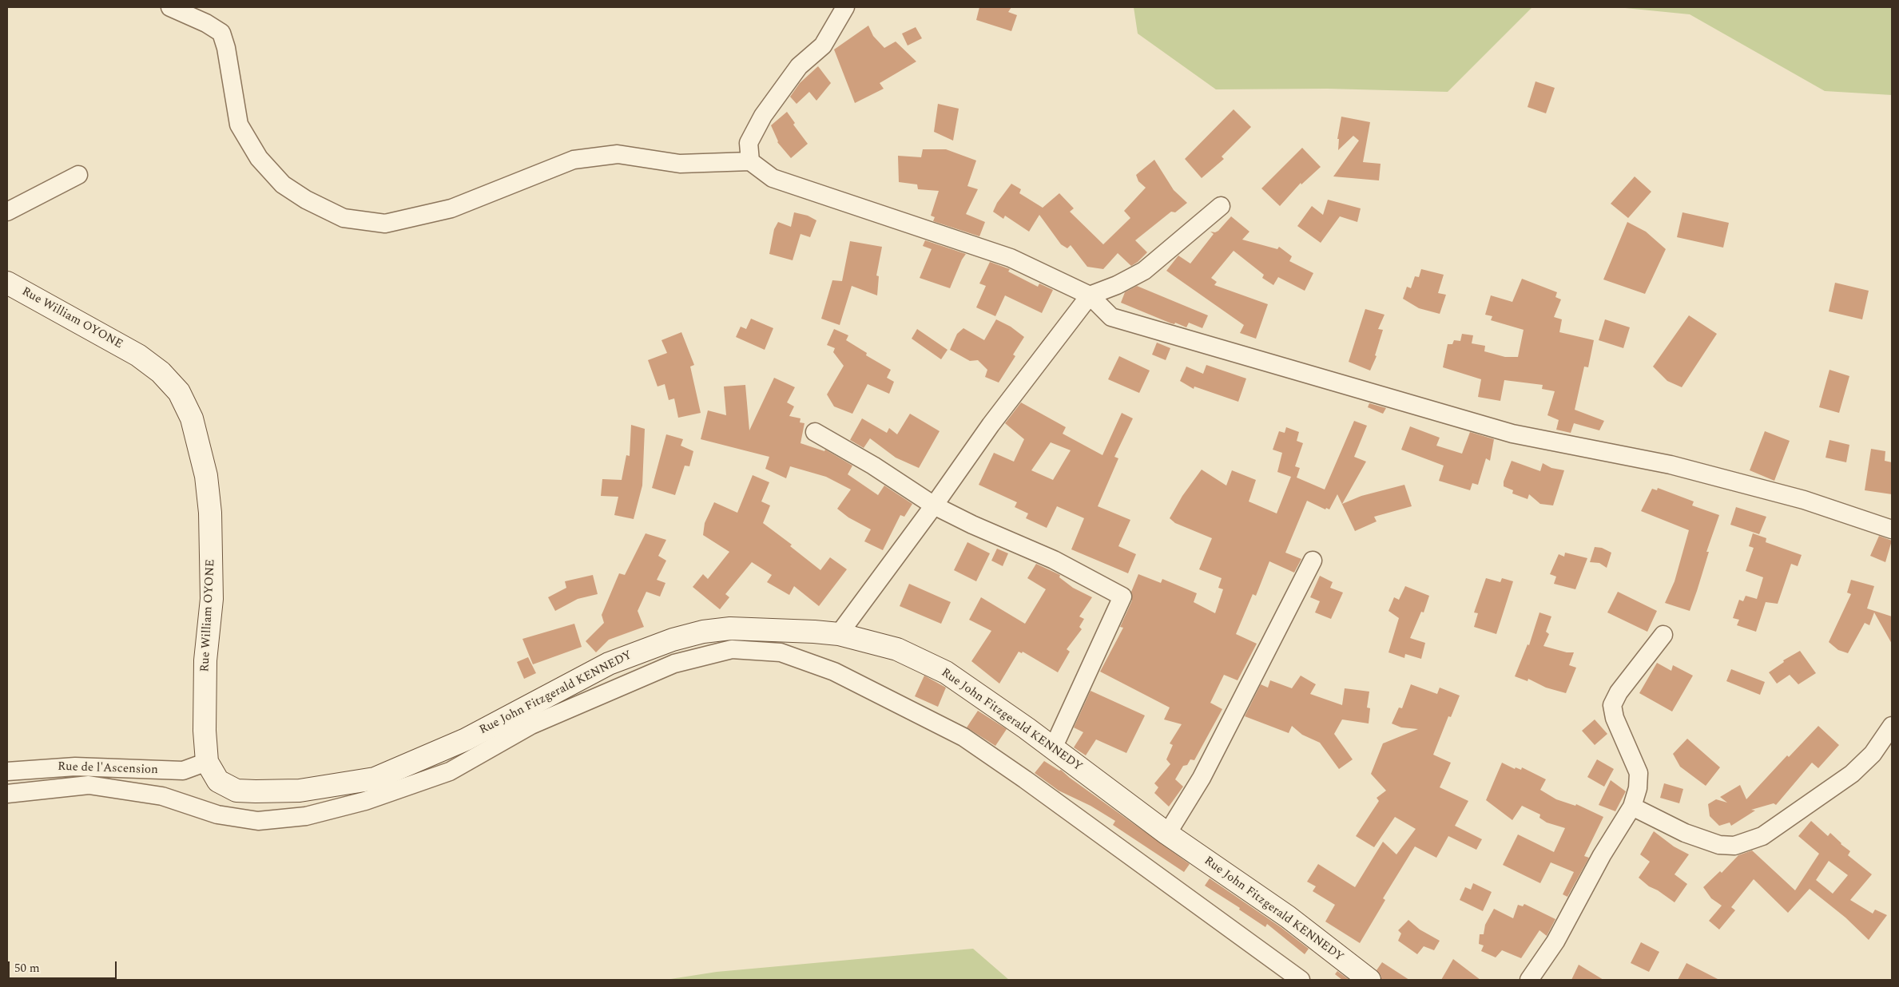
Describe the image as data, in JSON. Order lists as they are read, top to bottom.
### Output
{
  "streets": {
    "street": ["Rue William OYONE", "Rue John Fitzgerald KENNEDY", "Rue de l'Ascension"]
  },
  "crossings": [
    ["Rue William OYONE", "Rue John Fitzgerald KENNEDY"],
    ["Rue William OYONE", "Rue de l'Ascension"],
    ["Rue John Fitzgerald KENNEDY", "Rue de l'Ascension"]
  ],
  "scale_bar": "50 m"
}
